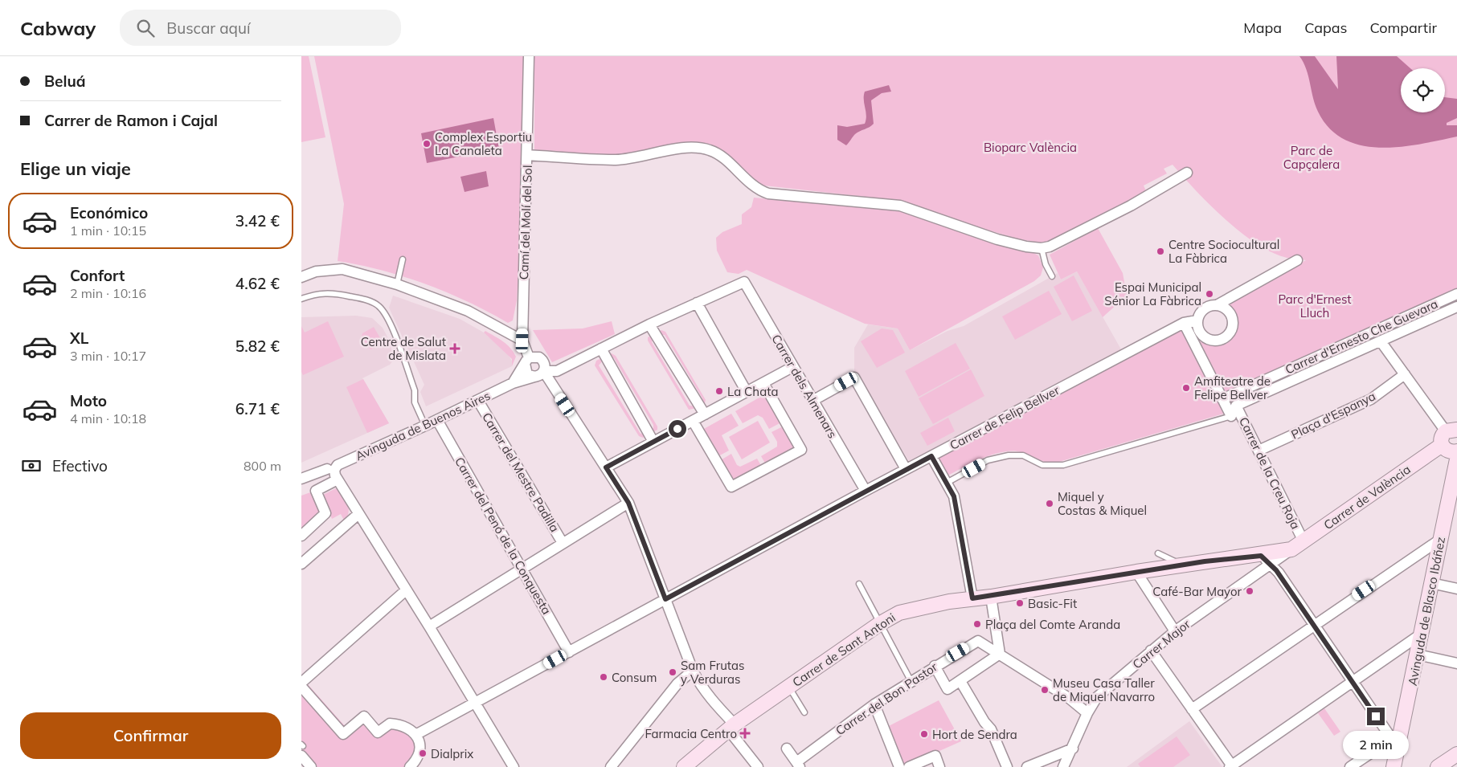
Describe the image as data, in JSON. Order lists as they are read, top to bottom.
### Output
{
  "streets": {
    "street": [
      "Camí del Molí del Sol",
      "Carrer d'Ernesto Che Guevara",
      "Carrer dels Almenars",
      "Plaça d'Espanya",
      "Carrer de Felip Bellver",
      "Avinguda de Buenos Aires",
      "Carrer del Mestre Padilla",
      "Carrer de la Creu Roja",
      "Carrer de València",
      "Carrer del Penó de la Conquesta",
      "Avinguda de Blasco Ibáñez",
      "Carrer Major",
      "Carrer de Sant Antoni",
      "Carrer del Bon Pastor"
    ]
  },
  "crossings": [
    ["Carrer d'Ernesto Che Guevara", "Carrer de la Creu Roja"],
    ["Carrer dels Almenars", "Carrer de Felip Bellver"],
    ["Carrer dels Almenars", "Avinguda de Buenos Aires"],
    ["Plaça d'Espanya", "Carrer de la Creu Roja"],
    ["Carrer de Felip Bellver", "Carrer de la Creu Roja"],
    ["Carrer de Felip Bellver", "Carrer del Penó de la Conquesta"],
    ["Avinguda de Buenos Aires", "Carrer del Mestre Padilla"],
    ["Avinguda de Buenos Aires", "Carrer del Penó de la Conquesta"],
    ["Carrer de la Creu Roja", "Carrer de València"],
    ["Carrer de València", "Carrer Major"],
    ["Carrer de València", "Carrer de Sant Antoni"],
    ["Carrer Major", "Carrer de Sant Antoni"]
  ],
  "parks": ["Bioparc València", "Parc de Capçalera", "Parc d'Ernest Lluch"],
  "places": {
    "other": [
      "Complex Esportiu La Canaleta",
      "Centre Sociocultural La Fàbrica",
      "Espai Municipal Sénior La Fàbrica",
      "Amfiteatre de Felipe Bellver",
      "La Chata",
      "Miquel y Costas & Miquel",
      "Café-Bar Mayor",
      "Basic-Fit",
      "Plaça del Comte Aranda",
      "Sam Frutas y Verduras",
      "Consum",
      "Museu Casa Taller de Miquel Navarro",
      "Hort de Sendra",
      "Dialprix"
    ],
    "health": ["Centre de Salut de Mislata", "Farmacia Centro"]
  },
  "page": {
    "header": "Cabway",
    "search": "Buscar aquí",
    "nav": ["Mapa", "Capas", "Compartir"],
    "banner": ["Beluá", "Carrer de Ramon i Cajal"],
    "heading": "Elige un viaje",
    "list": [
      {
        "name": "Económico",
        "note": "1 min · 10:15",
        "value": "3.42 €"
      },
      {
        "name": "Confort",
        "note": "2 min · 10:16",
        "value": "4.62 €"
      },
      {
        "name": "XL",
        "note": "3 min · 10:17",
        "value": "5.82 €"
      },
      {
        "name": "Moto",
        "note": "4 min · 10:18",
        "value": "6.71 €"
      }
    ],
    "pay": ["Efectivo", "800 m"],
    "buttons": "Confirmar",
    "bubble": "2 min"
  }
}
